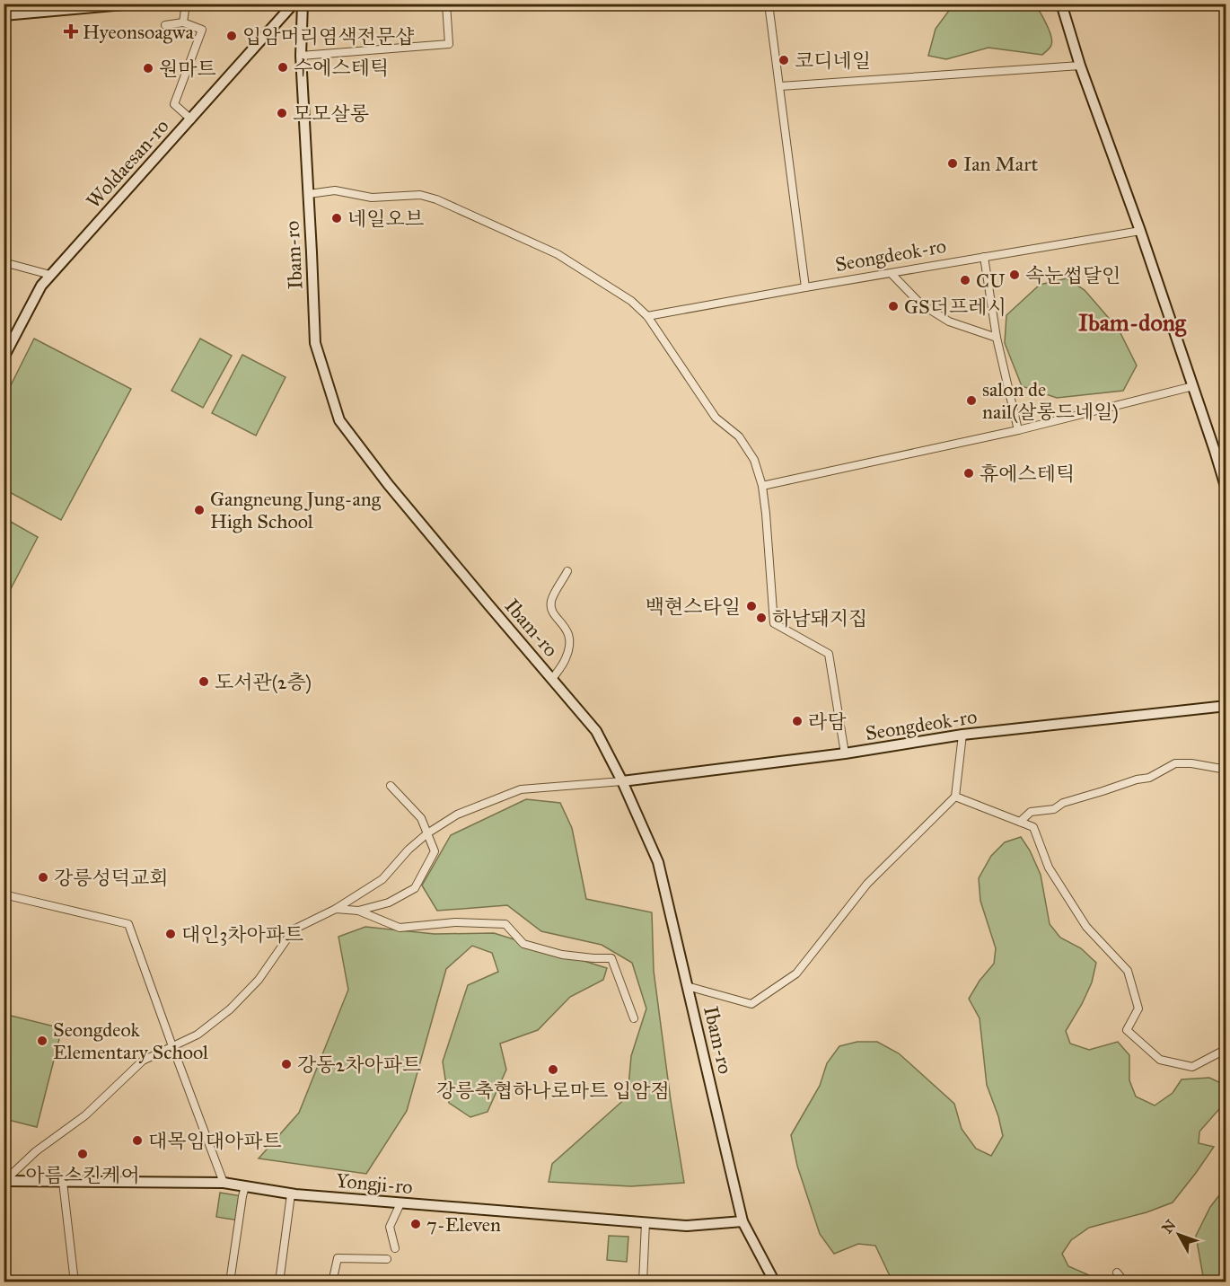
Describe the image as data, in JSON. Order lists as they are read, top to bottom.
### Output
{
  "streets": {
    "street": [
      "Woldaesan-ro",
      "Ibam-ro",
      "Seongdeok-ro",
      "Yongji-ro"
    ]
  },
  "crossings": [
    ["Ibam-ro", "Seongdeok-ro"],
    ["Ibam-ro", "Yongji-ro"]
  ],
  "districts": ["Ibam-dong"],
  "places": {
    "health": ["Hyeonsoagwa"],
    "other": [
      "입암머리염색전문샵",
      "코디네일",
      "수에스테틱",
      "원마트",
      "모모살롱",
      "Ian Mart",
      "네일오브",
      "속눈썹달인",
      "CU",
      "GS더프레시",
      "salon de nail(살롱드네일)",
      "휴에스테틱",
      "Gangneung Jung-ang High School",
      "백현스타일",
      "하남돼지집",
      "도서관(2층)",
      "라담",
      "강릉성덕교회",
      "대인3차아파트",
      "Seongdeok Elementary School",
      "강동2차아파트",
      "강릉축협하나로마트 입암점",
      "대목임대아파트",
      "아름스킨케어",
      "7-Eleven"
    ]
  },
  "north": "top left"
}
